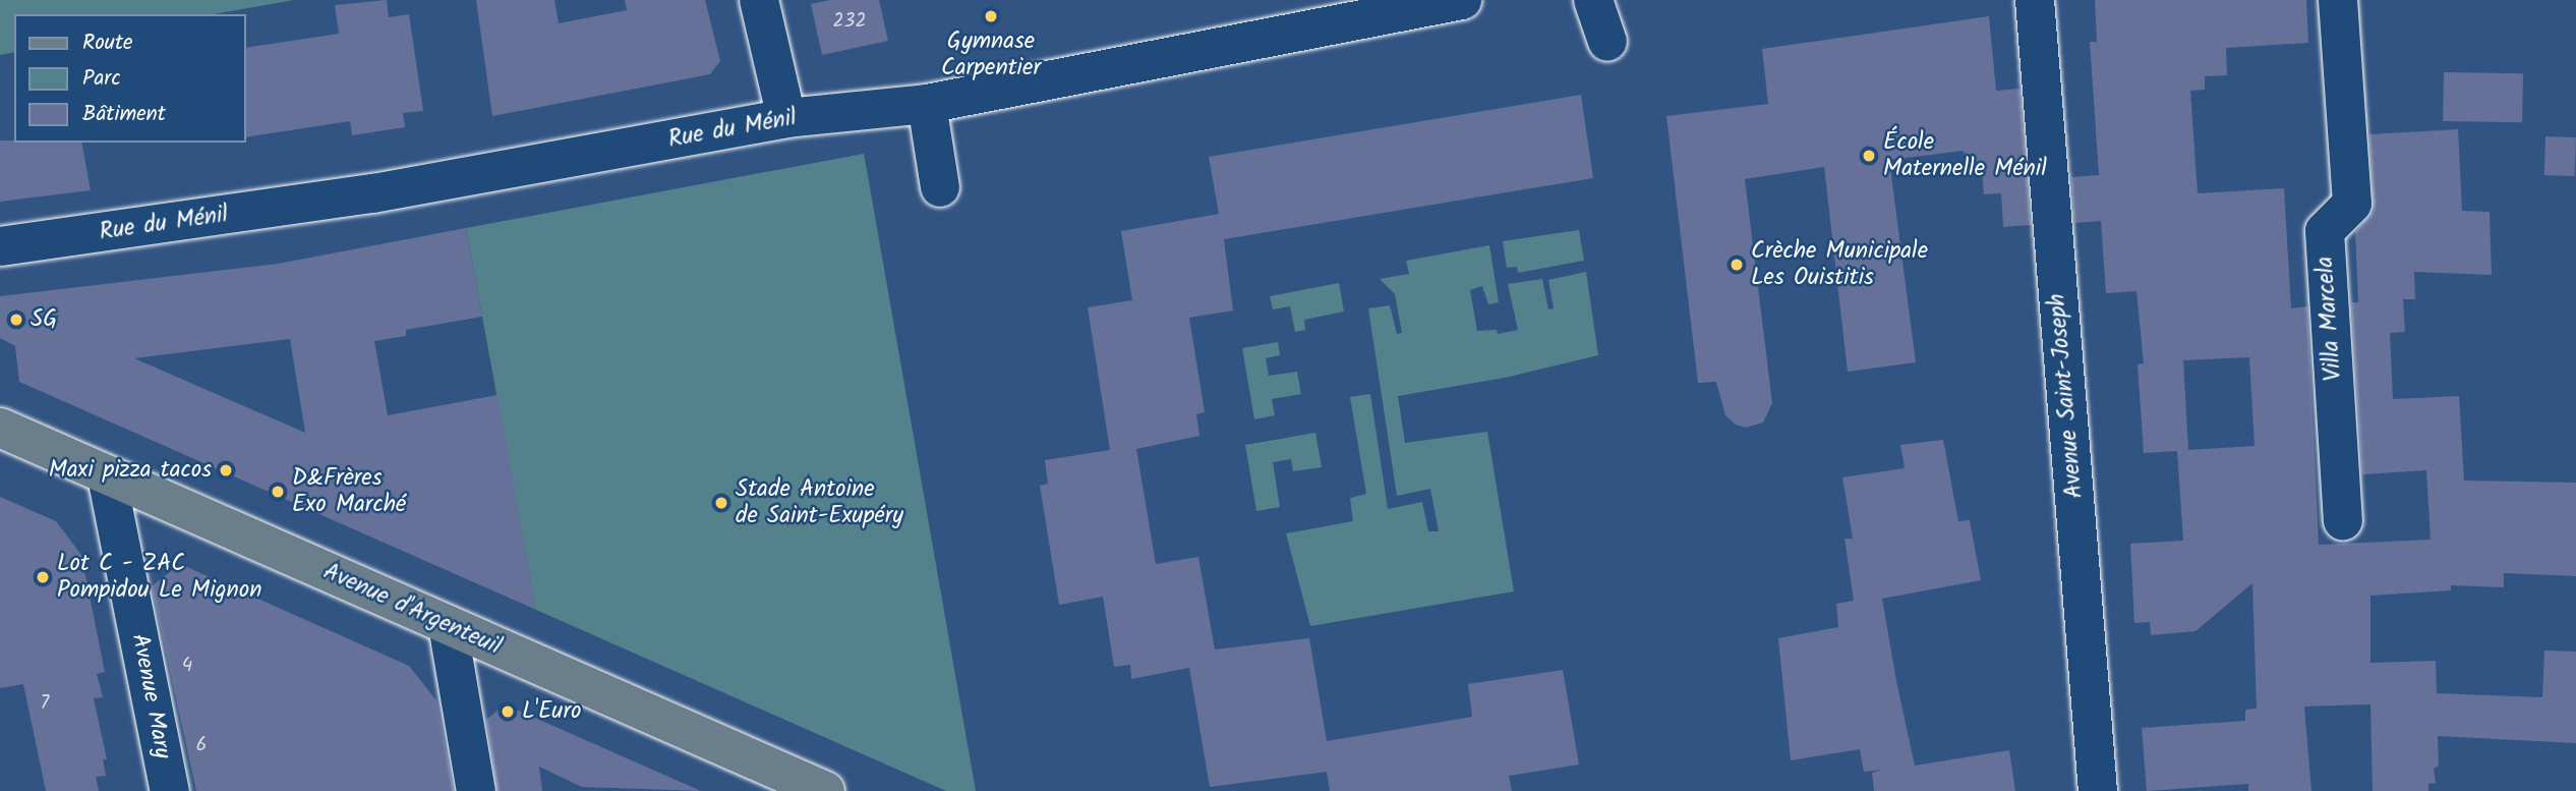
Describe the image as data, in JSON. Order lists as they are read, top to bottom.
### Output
{
  "streets": {
    "main road": ["Avenue d'Argenteuil"],
    "street": [
      "Rue du Ménil",
      "Villa Marcela",
      "Avenue Saint-Joseph",
      "Avenue Mary"
    ]
  },
  "crossings": [
    ["Avenue d'Argenteuil", "Avenue Mary"]
  ],
  "places": [
    "Gymnase Carpentier",
    "École Maternelle Ménil",
    "Crèche Municipale Les Ouistitis",
    "SG",
    "Maxi pizza tacos",
    "D&Frères Exo Marché",
    "Stade Antoine de Saint-Exupéry",
    "Lot C - ZAC Pompidou Le Mignon",
    "L'Euro"
  ],
  "house_numbers": [
    "232",
    "4",
    "7",
    "6"
  ],
  "legend": ["Route", "Parc", "Bâtiment"]
}
